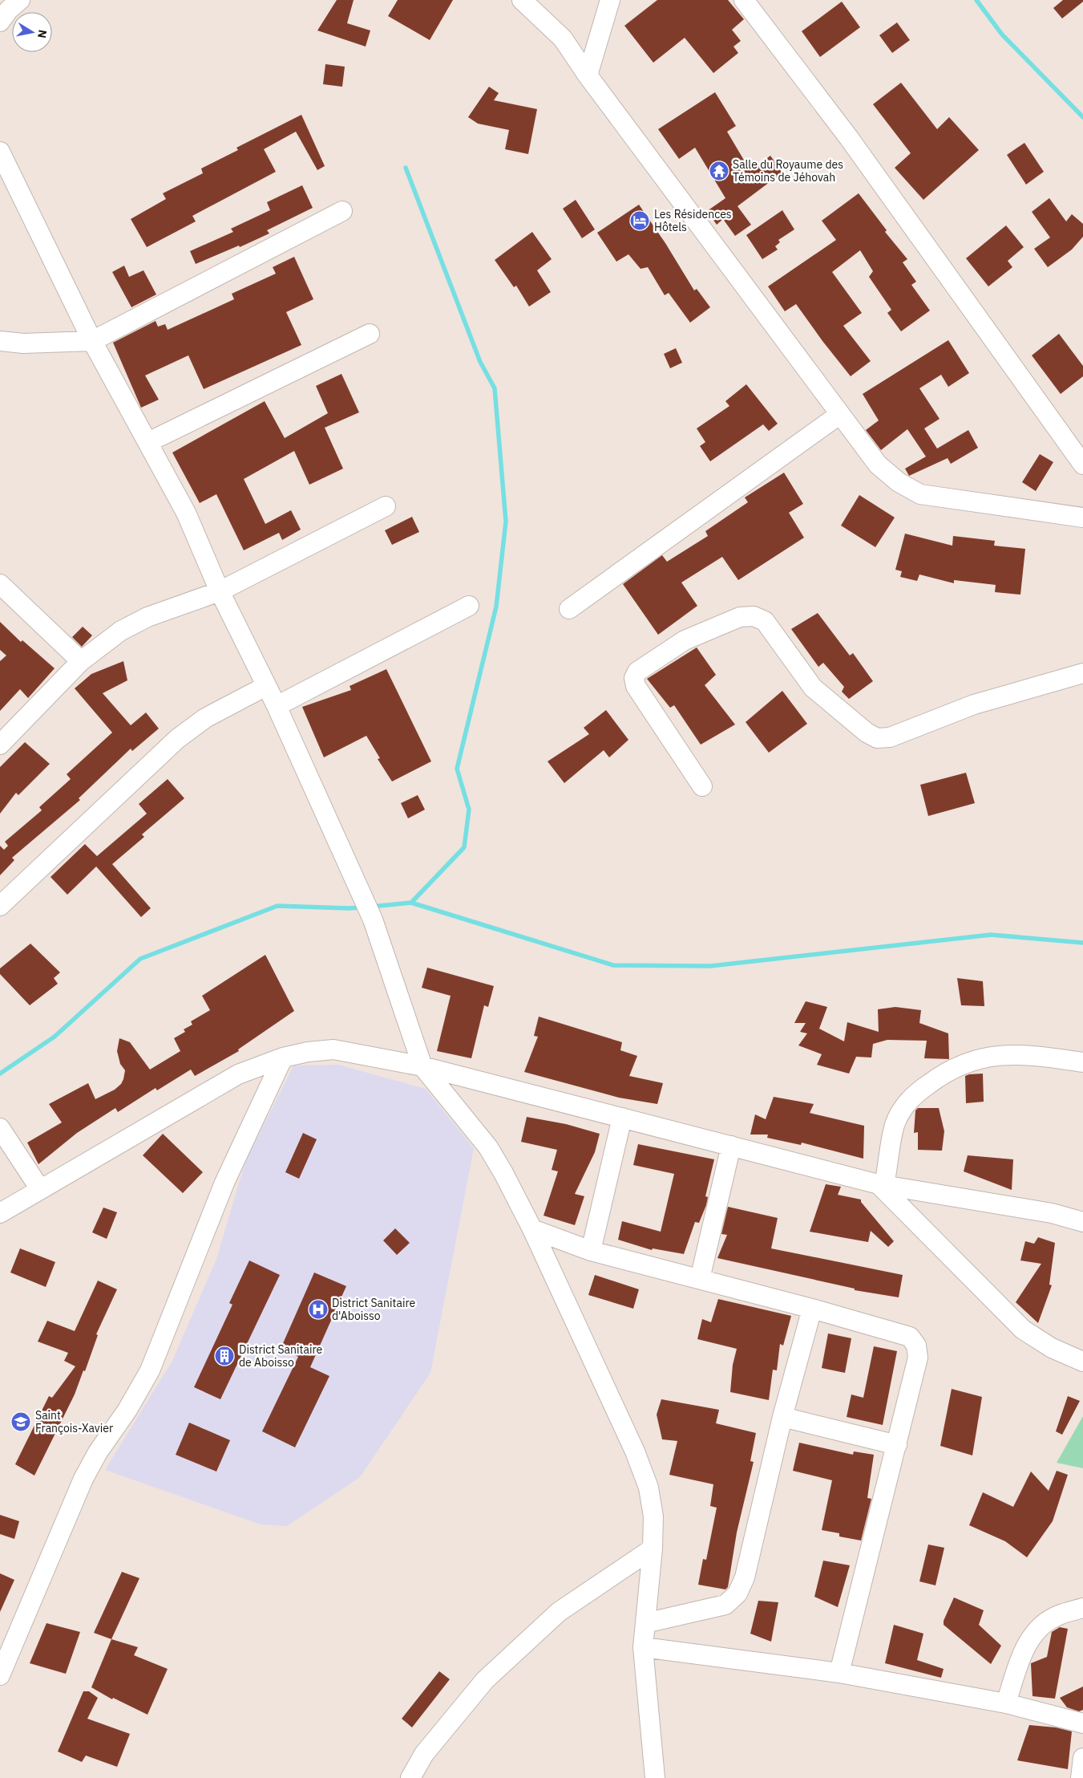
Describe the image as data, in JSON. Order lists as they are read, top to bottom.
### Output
{
  "places": {
    "temple": ["Salle du Royaume des Témoins de Jéhovah"],
    "hotel": ["Les Résidences Hôtels"],
    "hospital": ["District Sanitaire d'Aboisso"],
    "building": ["District Sanitaire de Aboisso"],
    "school or university": ["Saint François-Xavier"]
  },
  "north": "right"
}
